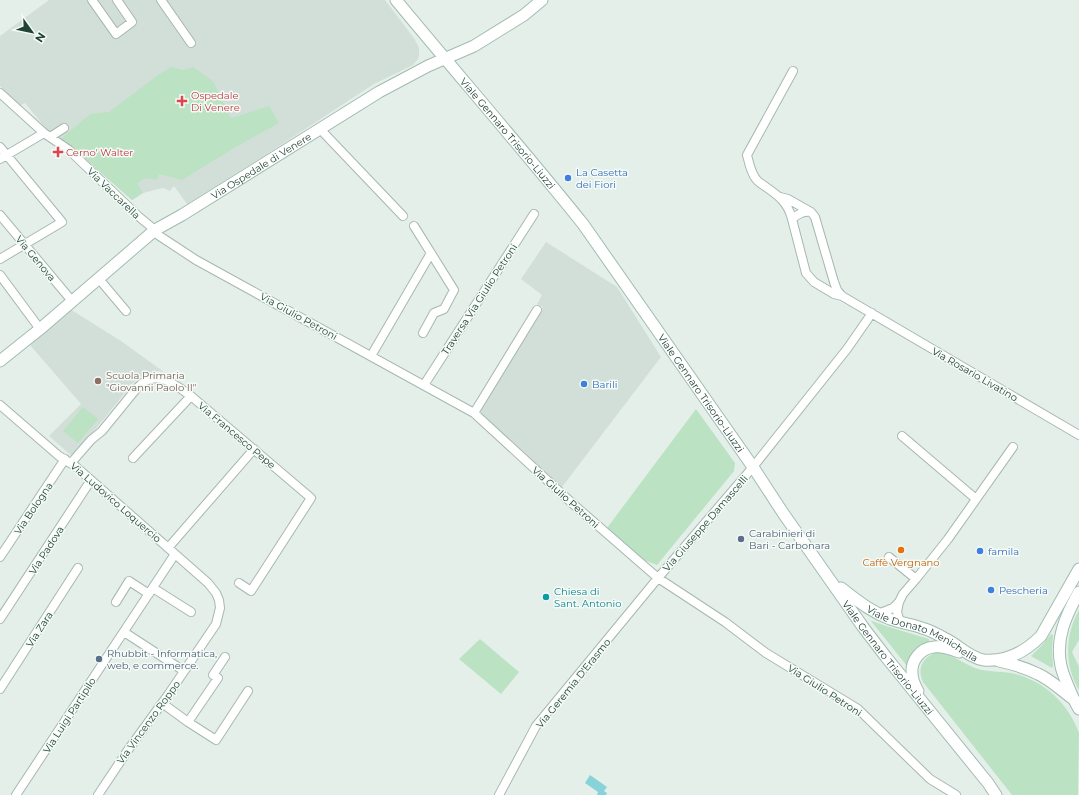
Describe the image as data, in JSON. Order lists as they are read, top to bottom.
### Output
{
  "streets": {
    "main road": ["Viale Gennaro Trisorio-Liuzzi", "Via Ospedale di Venere", "Viale Donato Menichella"],
    "street": [
      "Via Vaccarella",
      "Via Genova",
      "Traversa Via Giulio Petroni",
      "Via Giulio Petroni",
      "Via Rosario Livatino",
      "Via Francesco Pepe",
      "Via Ludovico Loquercio",
      "Via Bologna",
      "Via Giuseppe Damascelli",
      "Via Padova",
      "Via Zara",
      "Via Geremia D'Erasmo",
      "Via Luigi Partipilo",
      "Via Vincenzo Roppo"
    ]
  },
  "crossings": [
    ["Viale Gennaro Trisorio-Liuzzi", "Via Ospedale di Venere"],
    ["Viale Gennaro Trisorio-Liuzzi", "Via Giuseppe Damascelli"],
    ["Viale Gennaro Trisorio-Liuzzi", "Viale Donato Menichella"],
    ["Via Ospedale di Venere", "Via Vaccarella"],
    ["Via Ospedale di Venere", "Via Genova"],
    ["Via Ospedale di Venere", "Via Giulio Petroni"],
    ["Via Vaccarella", "Via Giulio Petroni"],
    ["Traversa Via Giulio Petroni", "Via Giulio Petroni"],
    ["Via Giulio Petroni", "Via Giuseppe Damascelli"],
    ["Via Giulio Petroni", "Via Geremia D'Erasmo"],
    ["Via Francesco Pepe", "Via Ludovico Loquercio"],
    ["Via Francesco Pepe", "Via Bologna"],
    ["Via Ludovico Loquercio", "Via Bologna"],
    ["Via Ludovico Loquercio", "Via Padova"],
    ["Via Ludovico Loquercio", "Via Luigi Partipilo"],
    ["Via Ludovico Loquercio", "Via Vincenzo Roppo"],
    ["Via Giuseppe Damascelli", "Via Geremia D'Erasmo"]
  ],
  "places": {
    "health": ["Ospedale Di Venere", "Cerno' Walter"],
    "other": [
      "La Casetta dei Fiori",
      "Scuola Primaria \"Giovanni Paolo II\"",
      "Barili",
      "Carabinieri di Bari - Carbonara",
      "Caffè Vergnano",
      "famila",
      "Pescheria",
      "Chiesa di Sant. Antonio",
      "Rhubbit - Informatica, web, e commerce."
    ]
  },
  "north": "bottom right"
}
